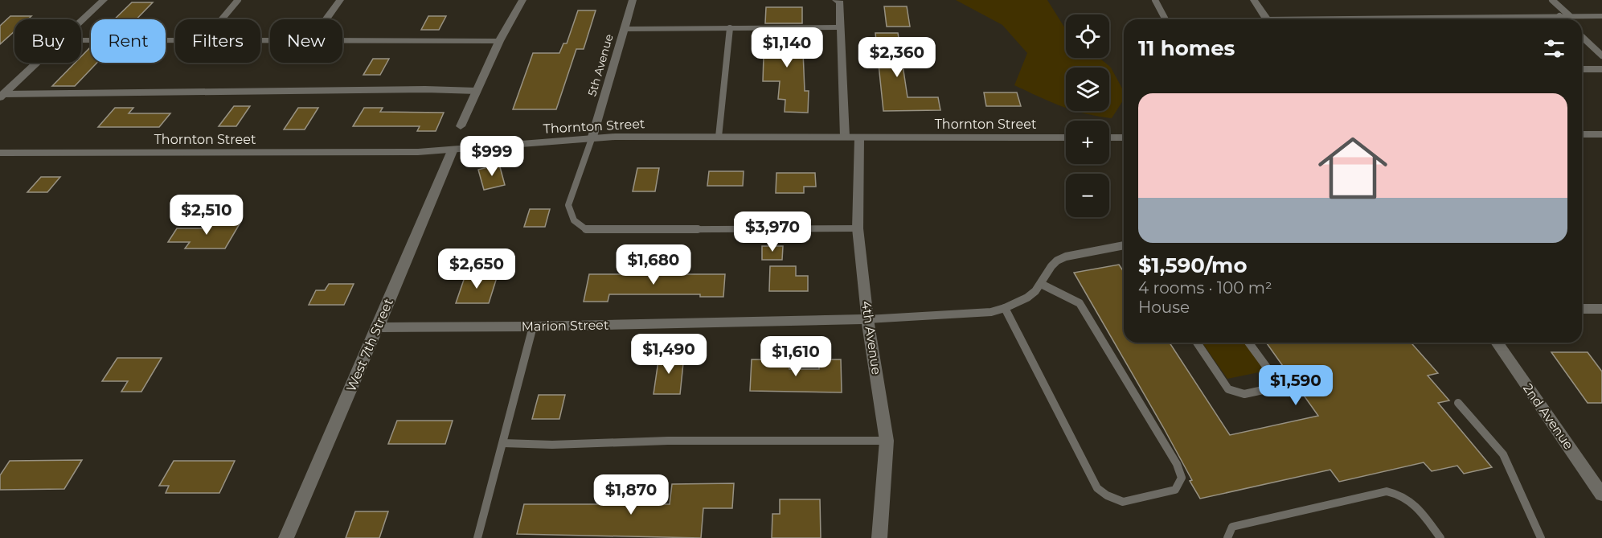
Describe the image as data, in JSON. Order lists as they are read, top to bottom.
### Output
{
  "streets": {
    "street": [
      "5th Avenue",
      "Thornton Street",
      "Marion Street",
      "4th Avenue",
      "West 7th Street",
      "2nd Avenue"
    ]
  },
  "crossings": [
    ["5th Avenue", "Thornton Street"],
    ["Thornton Street", "4th Avenue"],
    ["Thornton Street", "West 7th Street"],
    ["Marion Street", "4th Avenue"],
    ["Marion Street", "West 7th Street"]
  ],
  "page": {
    "map_buttons": ["+", "−"],
    "chip": [
      "Buy",
      "Rent",
      "Filters",
      "New"
    ],
    "heading": "11 homes",
    "price": [
      "$1,140",
      "$2,360",
      "$999",
      "$2,510",
      "$3,970",
      "$1,680",
      "$2,650",
      "$1,490",
      "$1,610",
      "$1,590",
      "$1,870"
    ],
    "list": [
      {
        "name": "$1,590/mo",
        "note": "4 rooms · 100 m² · House"
      }
    ]
  }
}
